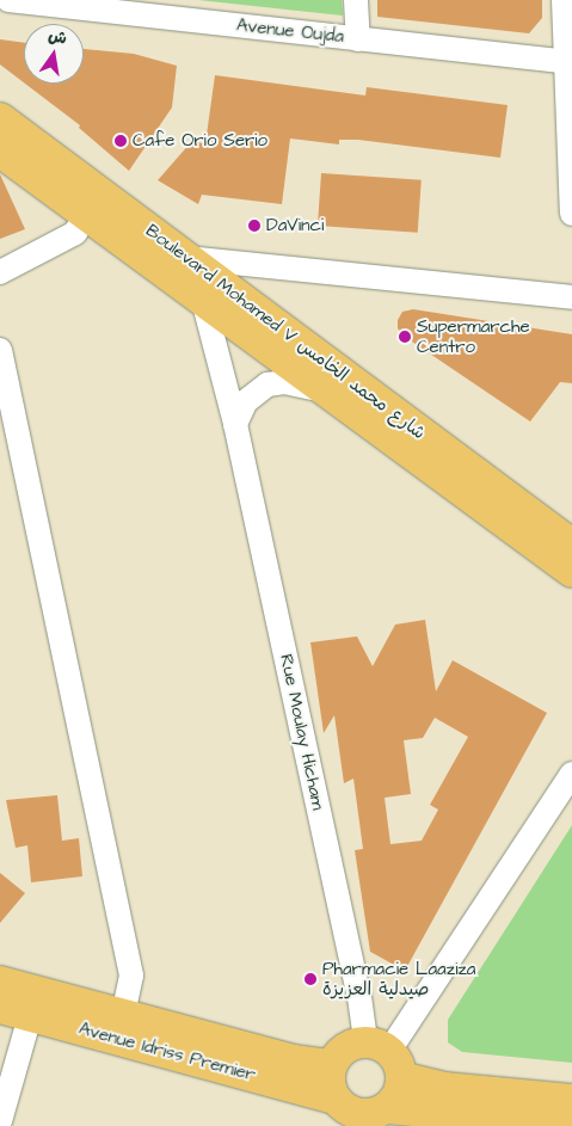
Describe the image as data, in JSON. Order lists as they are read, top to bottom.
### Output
{
  "streets": {
    "main road": ["Boulevard Mohamed V شارع محمد الخامس", "Avenue Idriss Premier"],
    "street": ["Avenue Oujda", "Rue Moulay Hicham"]
  },
  "crossings": [
    ["Boulevard Mohamed V شارع محمد الخامس", "Rue Moulay Hicham"],
    ["Rue Moulay Hicham", "Avenue Idriss Premier"]
  ],
  "places": [
    "Cafe Orio Serio",
    "DaVinci",
    "Supermarche Centro",
    "Pharmacie Laaziza صيدلية العزيزة"
  ],
  "north": "top"
}
